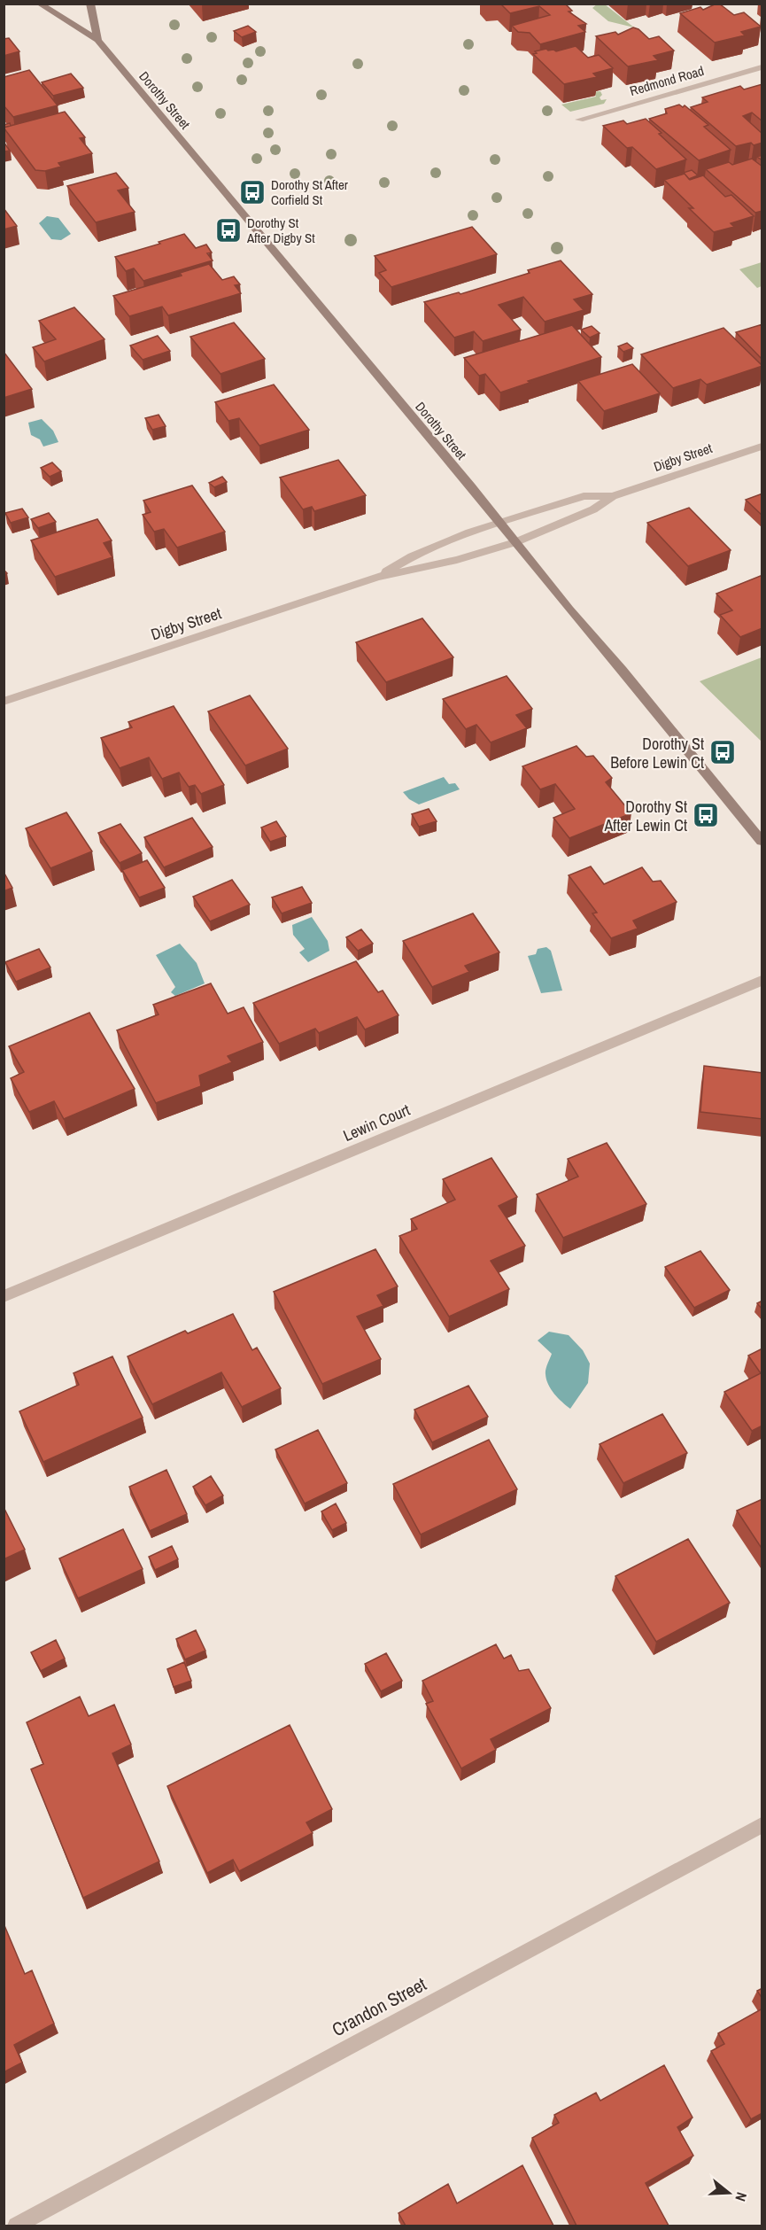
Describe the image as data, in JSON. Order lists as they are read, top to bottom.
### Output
{
  "streets": {
    "main road": ["Dorothy Street"],
    "street": [
      "Redmond Road",
      "Digby Street",
      "Lewin Court",
      "Crandon Street"
    ]
  },
  "crossings": [
    ["Dorothy Street", "Digby Street"]
  ],
  "places": {
    "bus stop": [
      "Dorothy St After Corfield St",
      "Dorothy St After Digby St",
      "Dorothy St Before Lewin Ct",
      "Dorothy St After Lewin Ct"
    ]
  },
  "north": "right"
}
